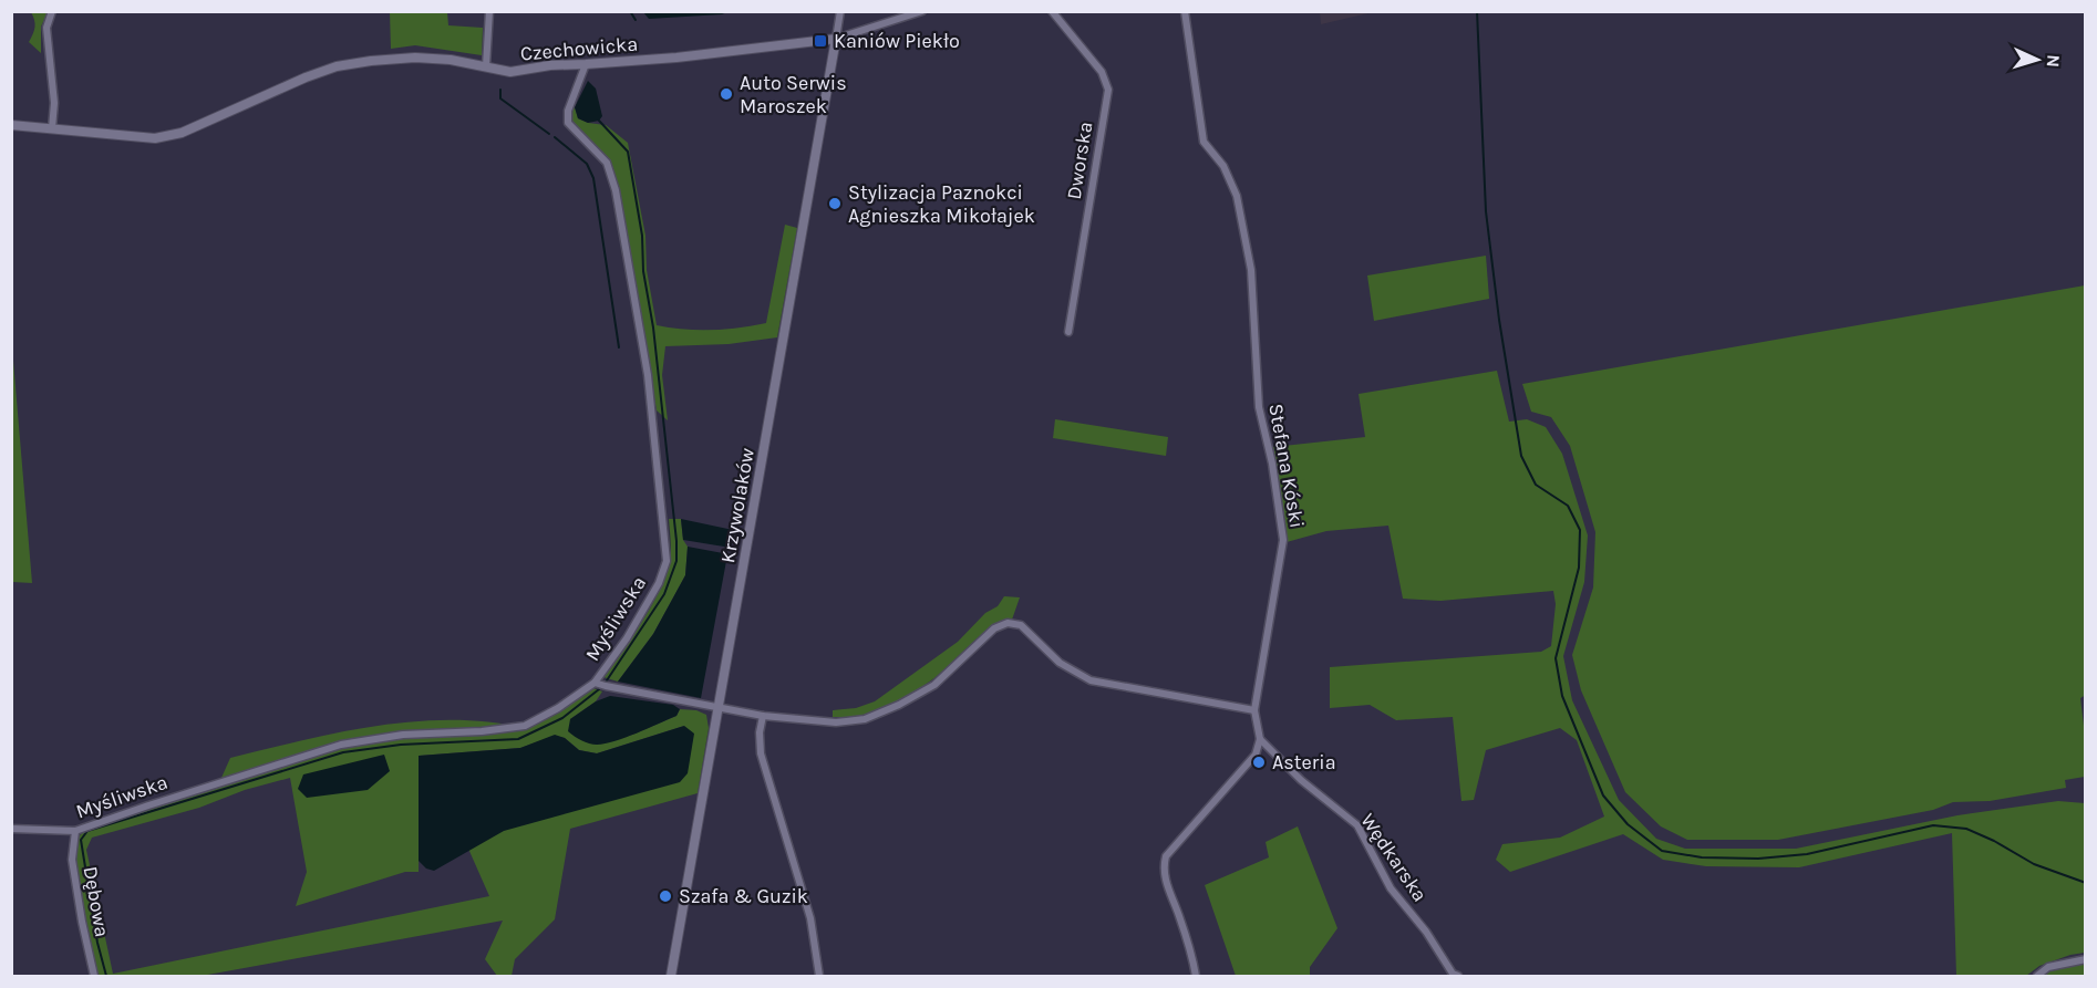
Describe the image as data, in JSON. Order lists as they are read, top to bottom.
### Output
{
  "streets": {
    "street": [
      "Czechowicka",
      "Dworska",
      "Stefana Kóski",
      "Krzywolaków",
      "Myśliwska",
      "Wędkarska",
      "Dębowa"
    ]
  },
  "crossings": [
    ["Czechowicka", "Krzywolaków"],
    ["Czechowicka", "Myśliwska"],
    ["Stefana Kóski", "Wędkarska"],
    ["Myśliwska", "Dębowa"]
  ],
  "places": {
    "transit": ["Kaniów Piekło"],
    "other": [
      "Auto Serwis Maroszek",
      "Stylizacja Paznokci Agnieszka Mikołajek",
      "Asteria",
      "Szafa & Guzik"
    ]
  },
  "north": "right"
}
